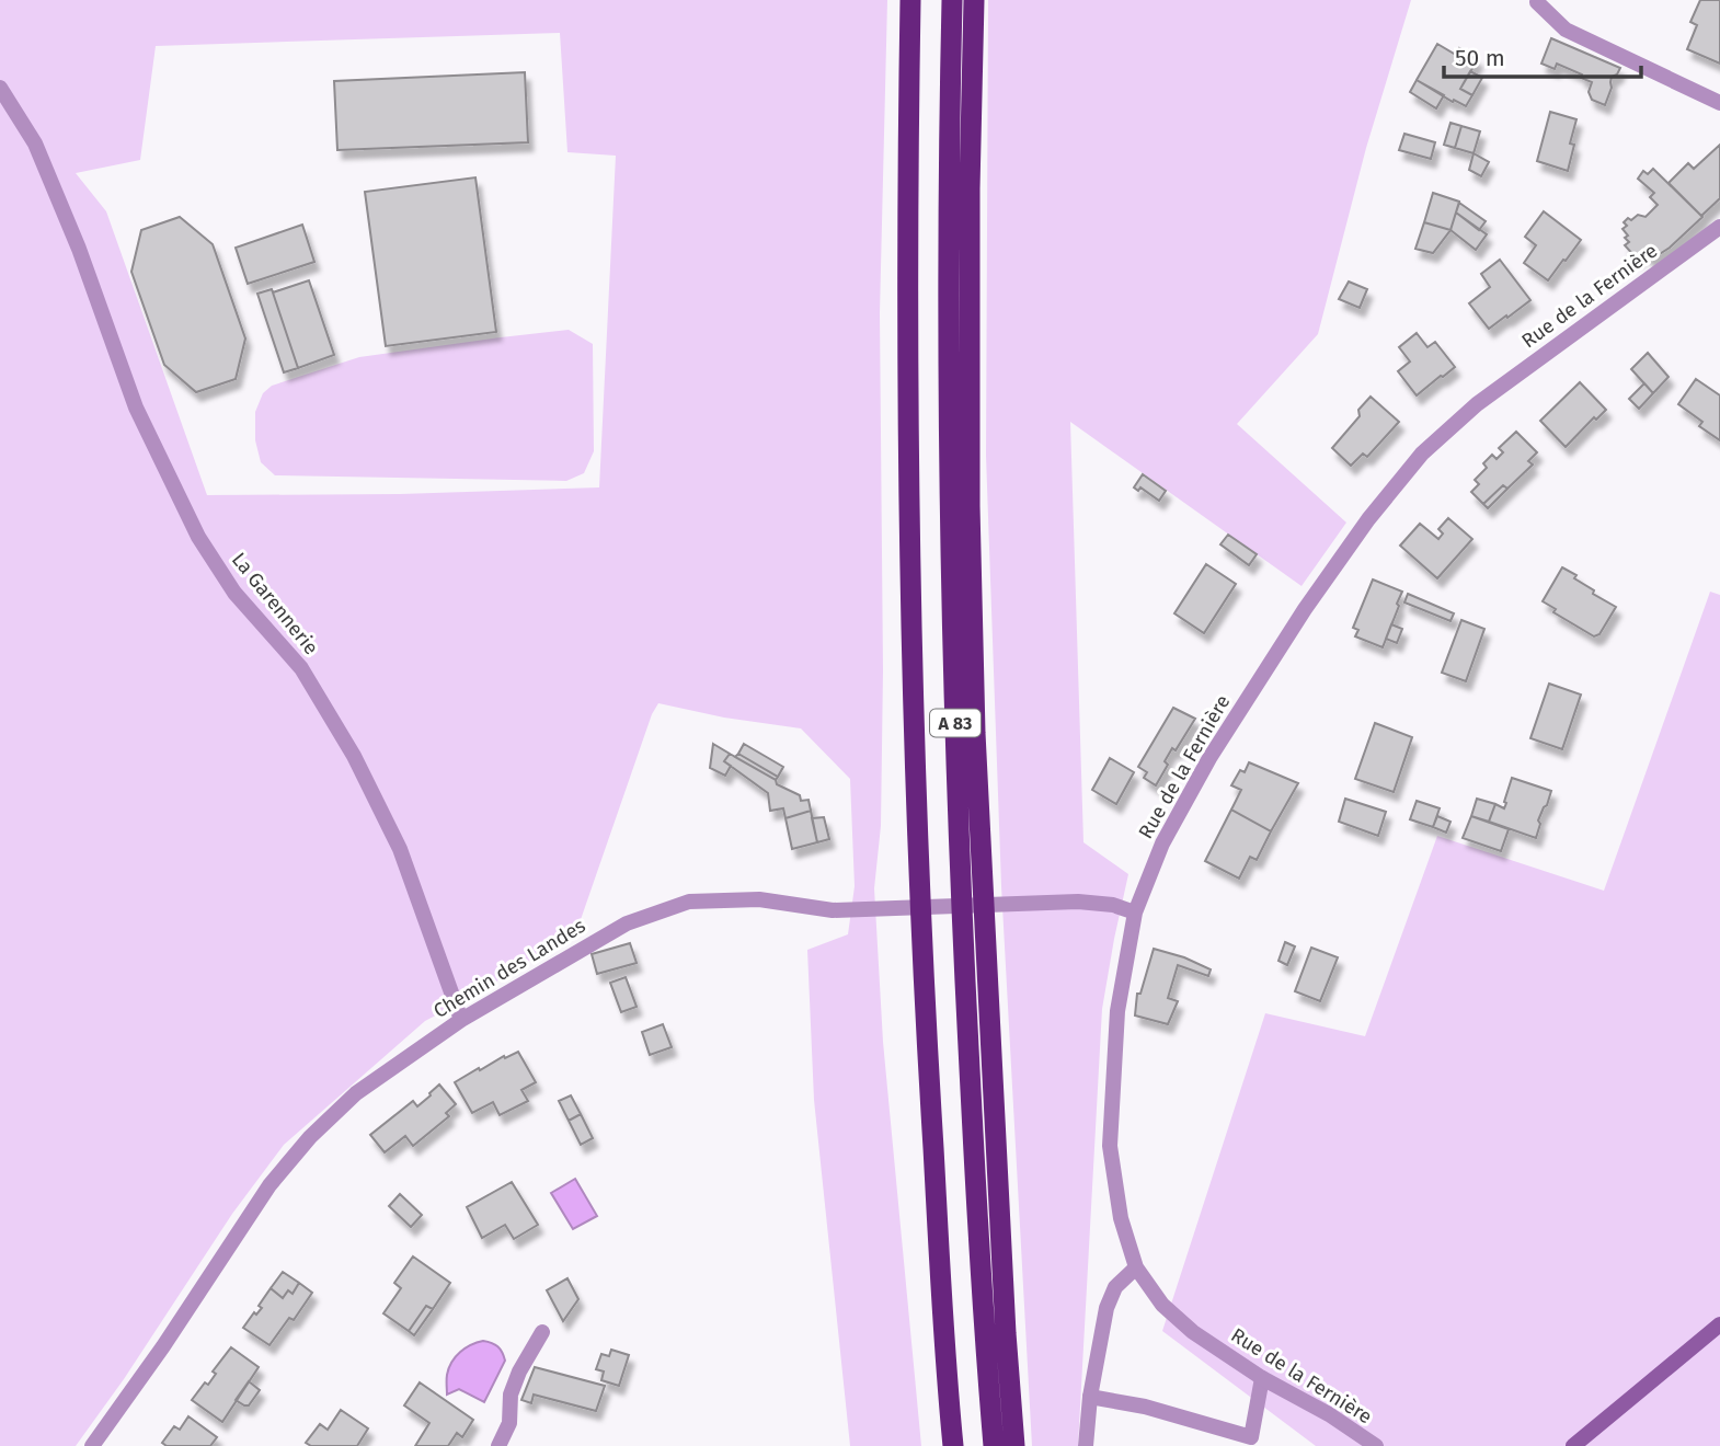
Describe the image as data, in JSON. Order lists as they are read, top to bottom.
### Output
{
  "streets": {
    "highway": ["A 83"],
    "street": ["Rue de la Fernière", "La Garennerie", "Chemin des Landes"]
  },
  "crossings": [
    ["Rue de la Fernière", "Chemin des Landes"],
    ["La Garennerie", "Chemin des Landes"]
  ],
  "scale_bar": "50 m"
}
